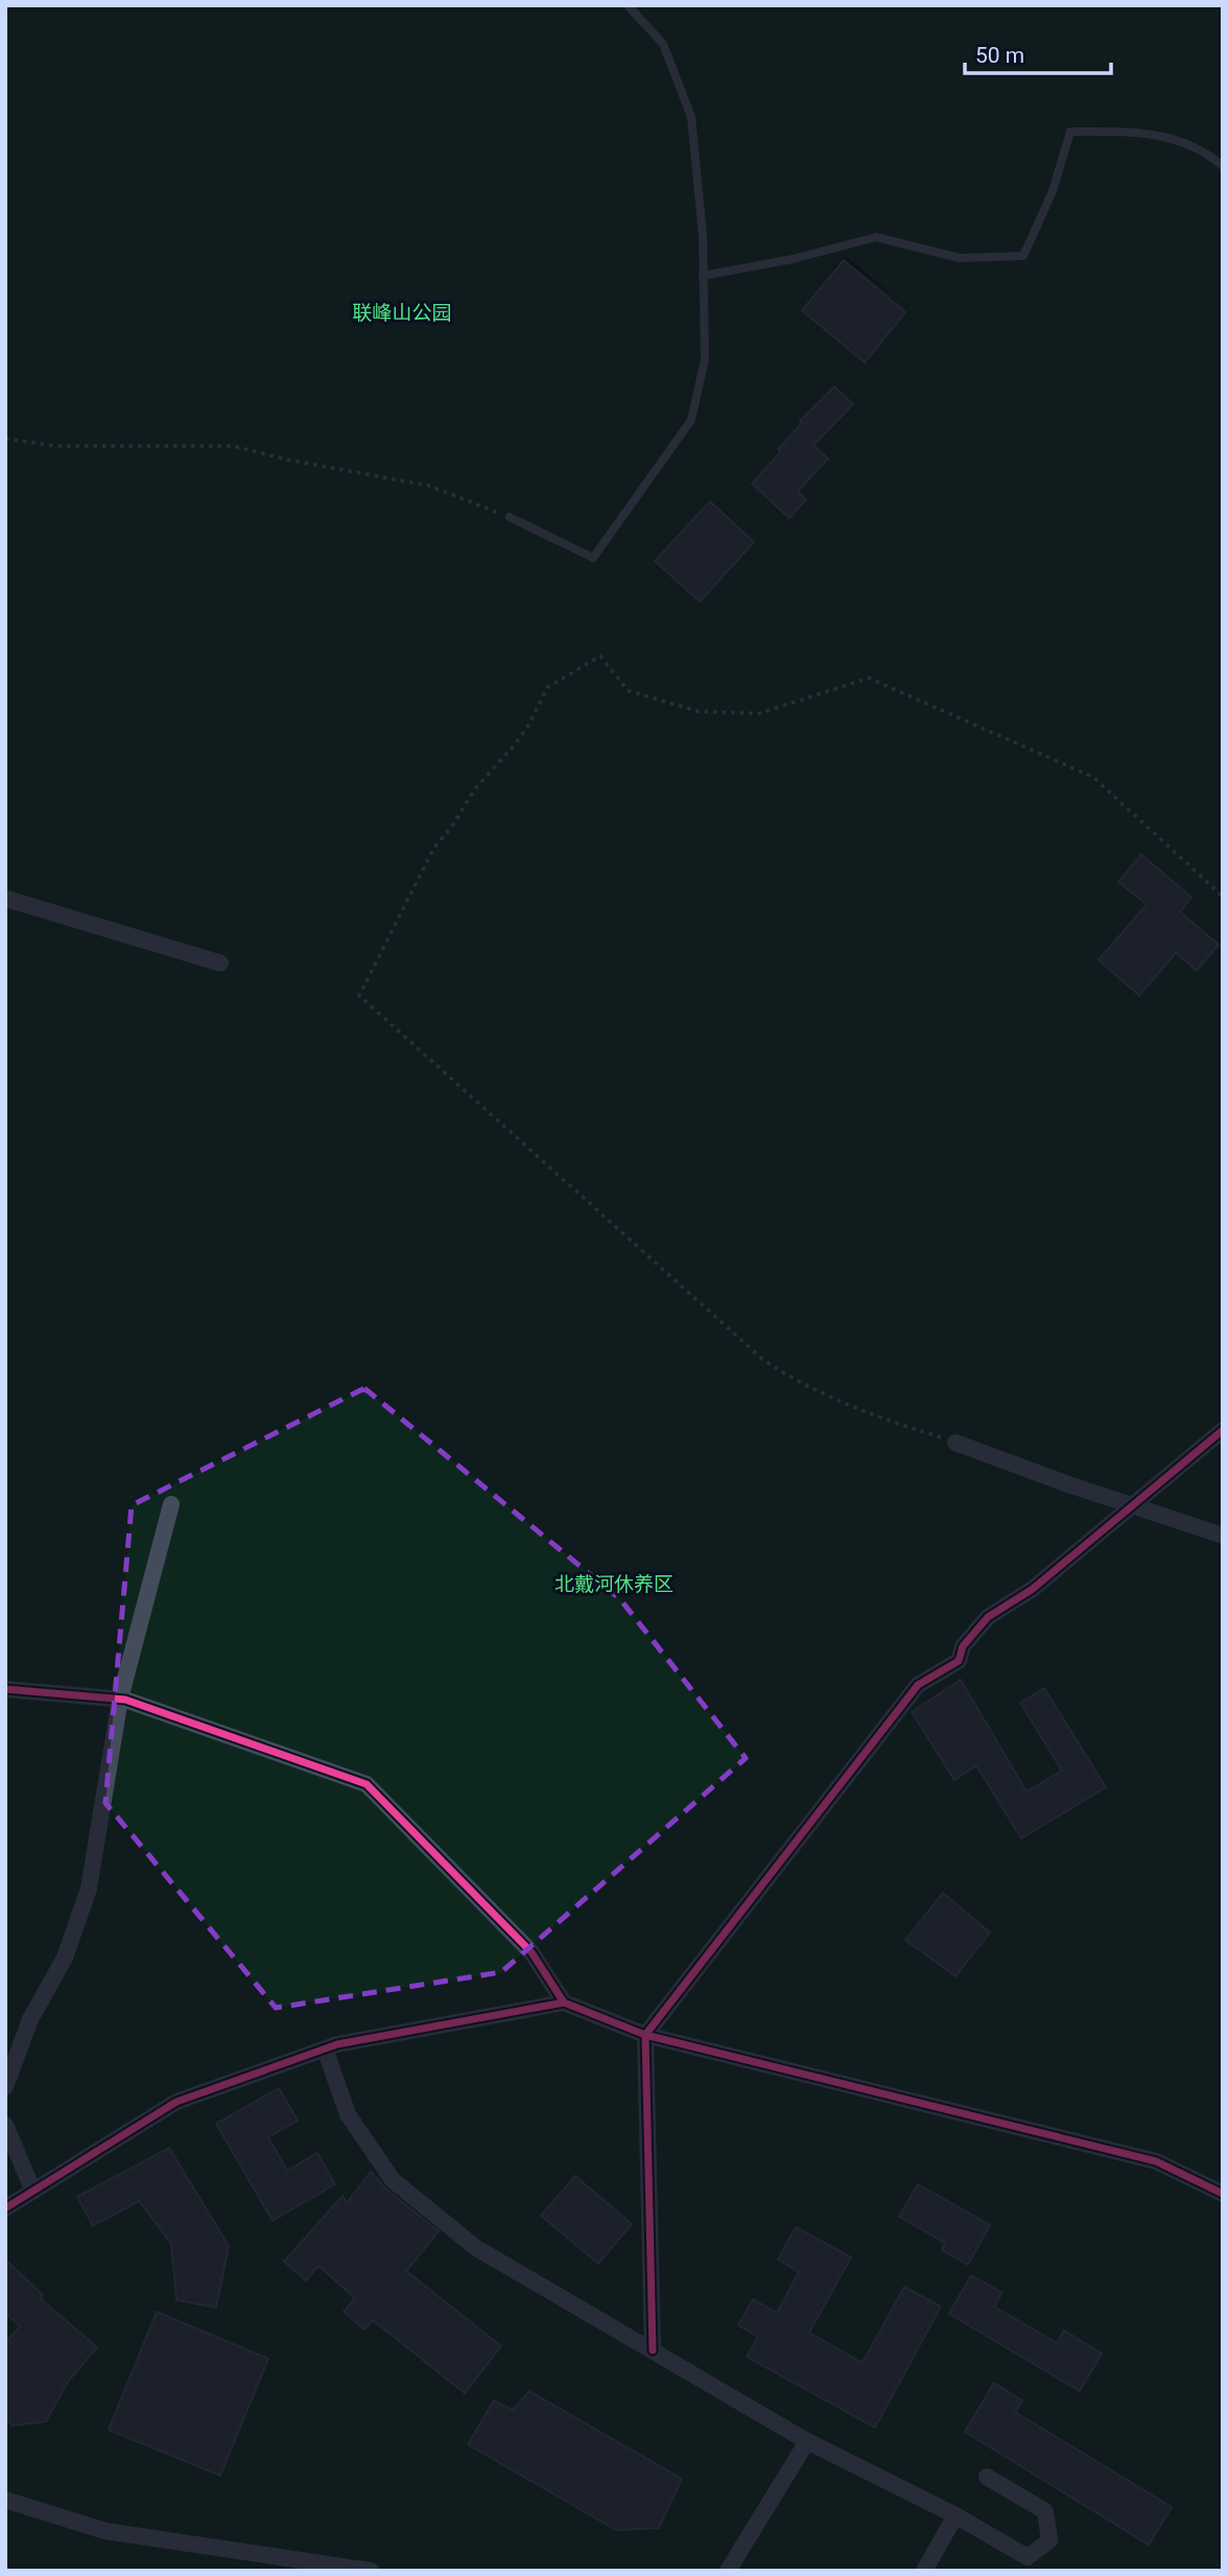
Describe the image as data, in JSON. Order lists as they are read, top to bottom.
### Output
{
  "parks": ["联峰山公园", "北戴河休养区"],
  "scale_bar": "50 m"
}
